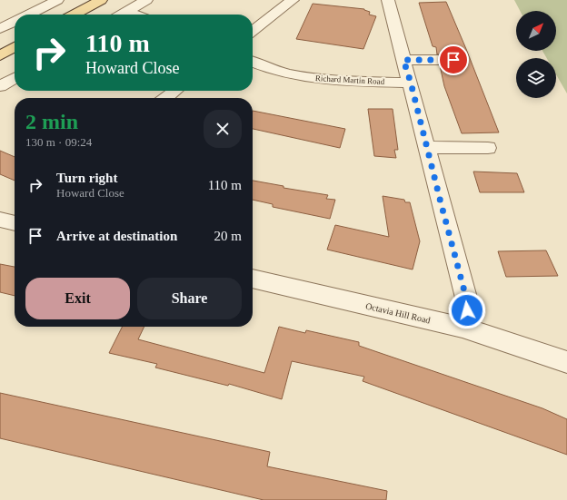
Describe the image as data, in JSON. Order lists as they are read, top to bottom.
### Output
{
  "streets": {
    "street": ["Richard Martin Road", "Octavia Hill Road"]
  },
  "north": "top right",
  "page": {
    "turn": ["110 m", "Howard Close"],
    "heading": ["2 min", "130 m · 09:24"],
    "list": [
      {
        "name": "Turn right",
        "note": "Howard Close",
        "value": "110 m"
      },
      {
        "name": "Arrive at destination",
        "value": "20 m"
      }
    ],
    "buttons": ["Exit", "Share"]
  }
}
